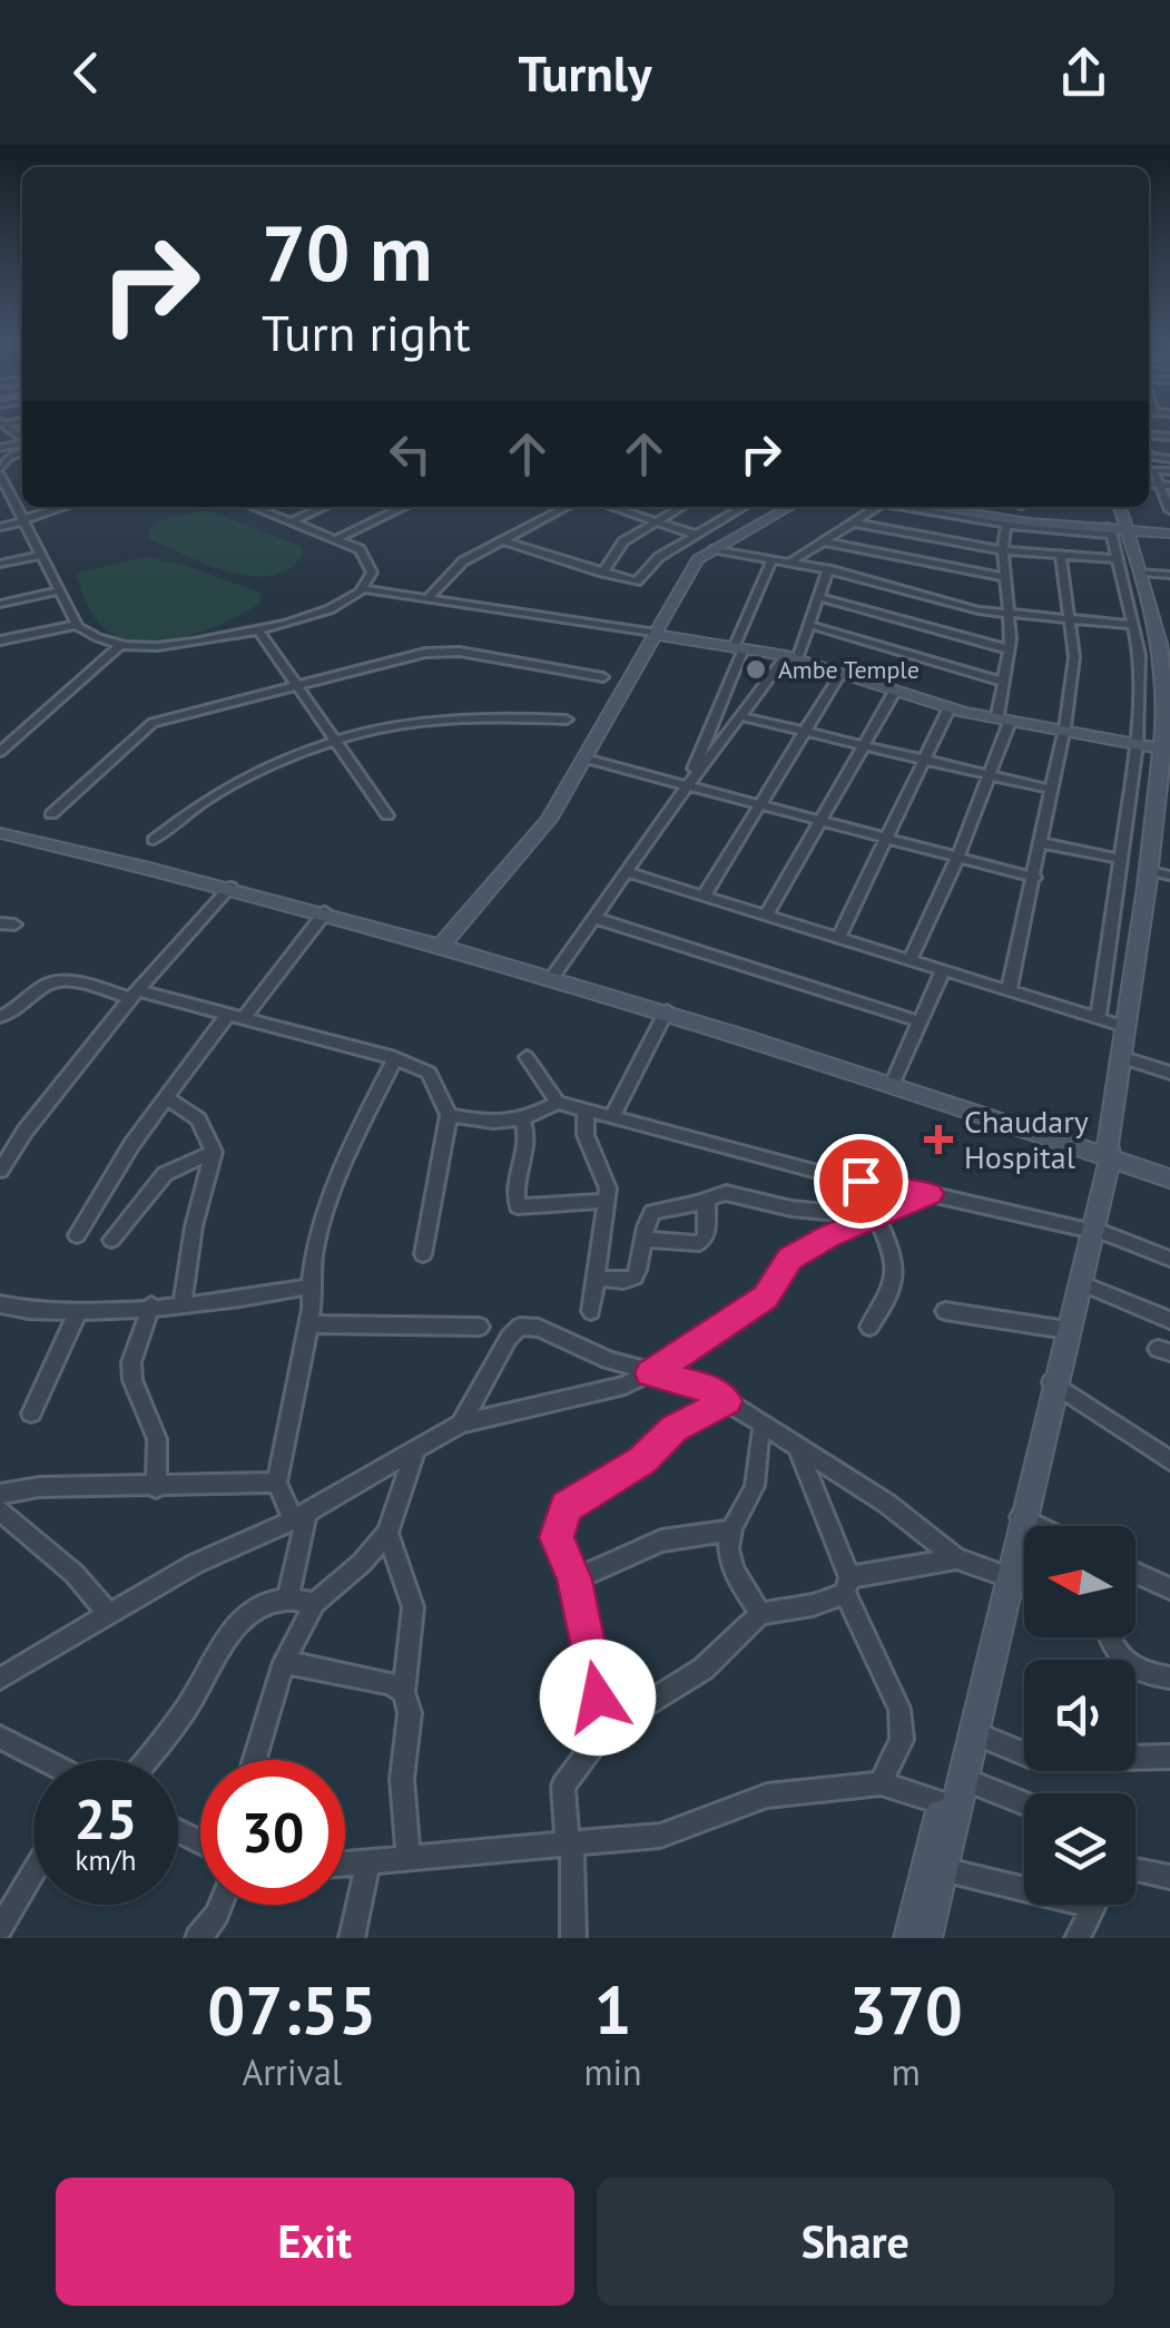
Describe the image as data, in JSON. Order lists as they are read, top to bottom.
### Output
{
  "places": {
    "other": ["Ambe Temple"],
    "health": ["Chaudary Hospital"]
  },
  "north": "left",
  "page": {
    "header": "Turnly",
    "turn": ["70 m", "Turn right"],
    "speed": "25 km/h",
    "limit": "30",
    "eta": [
      "07:55",
      "Arrival",
      "1",
      "min",
      "370",
      "m"
    ],
    "buttons": ["Exit", "Share"]
  }
}
